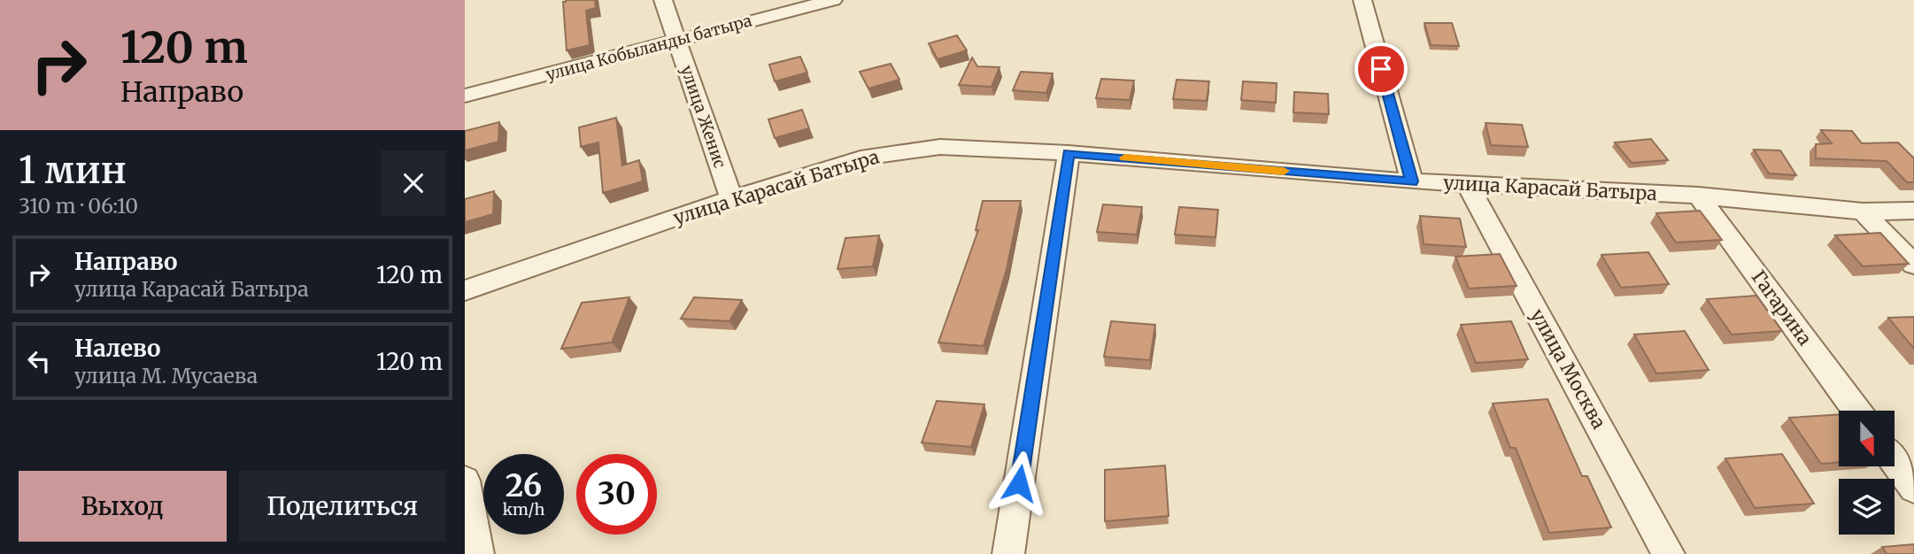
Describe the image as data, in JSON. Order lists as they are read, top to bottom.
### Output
{
  "streets": {
    "street": [
      "улица Кобыланды батыра",
      "улица Женис",
      "улица Карасай Батыра",
      "Гагарина",
      "улица Москва"
    ]
  },
  "crossings": [
    ["улица Кобыланды батыра", "улица Женис"],
    ["улица Женис", "улица Карасай Батыра"],
    ["улица Карасай Батыра", "Гагарина"],
    ["улица Карасай Батыра", "улица Москва"]
  ],
  "north": "bottom",
  "page": {
    "turn": ["120 m", "Направо"],
    "heading": ["1 мин", "310 m · 06:10"],
    "list": [
      {
        "name": "Направо",
        "note": "улица Карасай Батыра",
        "value": "120 m"
      },
      {
        "name": "Налево",
        "note": "улица М. Мусаева",
        "value": "120 m"
      }
    ],
    "speed": "26 km/h",
    "limit": "30",
    "buttons": ["Выход", "Поделиться"]
  }
}
